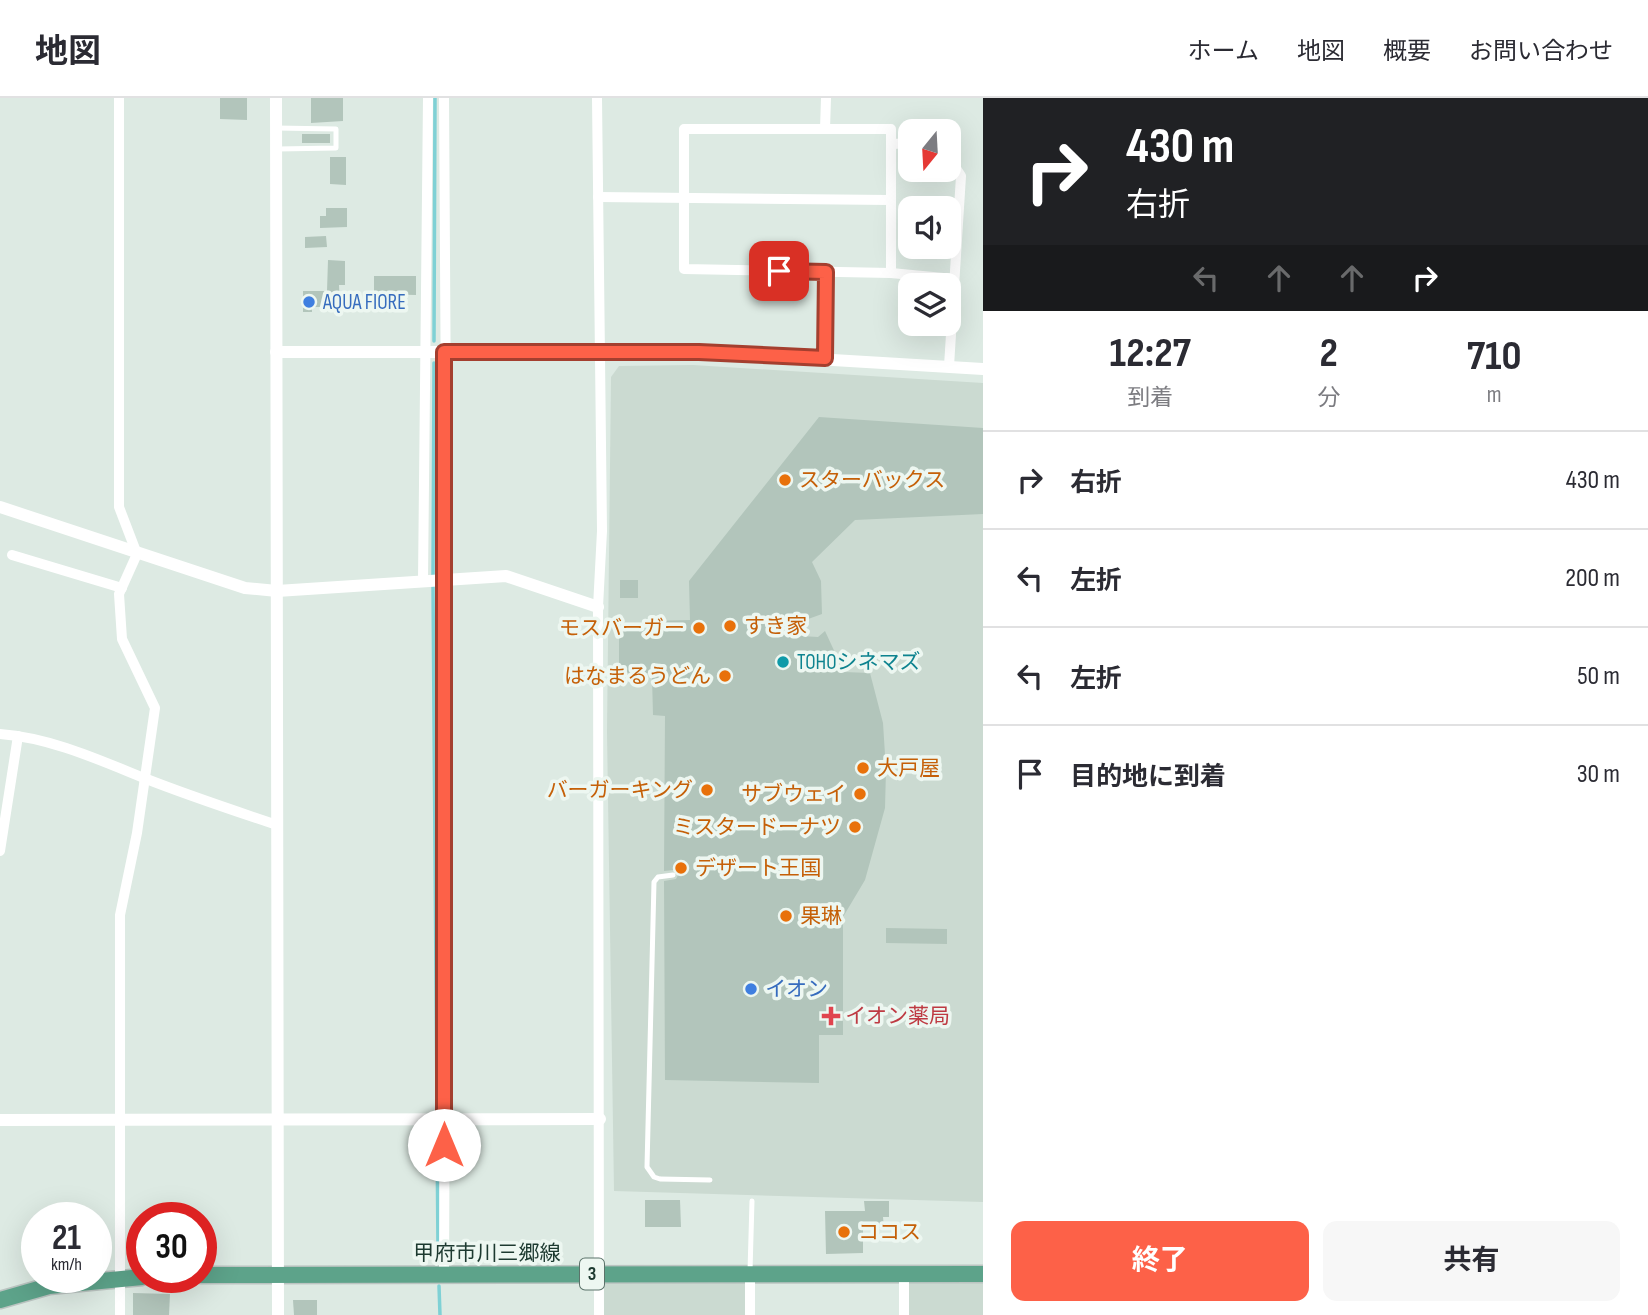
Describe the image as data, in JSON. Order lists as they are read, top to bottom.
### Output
{
  "streets": {
    "main road": ["甲府市川三郷線", "3"]
  },
  "places": {
    "other": [
      "AQUA FIORE",
      "スターバックス",
      "すき家",
      "モスバーガー",
      "TOHOシネマズ",
      "はなまるうどん",
      "大戸屋",
      "バーガーキング",
      "サブウェイ",
      "ミスタードーナツ",
      "デザート王国",
      "果琳",
      "イオン",
      "ココス"
    ],
    "health": ["イオン薬局"]
  },
  "north": "bottom",
  "page": {
    "header": "地図",
    "nav": [
      "ホーム",
      "地図",
      "概要",
      "お問い合わせ"
    ],
    "turn": ["430 m", "右折"],
    "eta": [
      "12:27",
      "到着",
      "2",
      "分",
      "710",
      "m"
    ],
    "list": [
      {
        "name": "右折",
        "value": "430 m"
      },
      {
        "name": "左折",
        "value": "200 m"
      },
      {
        "name": "左折",
        "value": "50 m"
      },
      {
        "name": "目的地に到着",
        "value": "30 m"
      }
    ],
    "speed": "21 km/h",
    "limit": "30",
    "buttons": ["終了", "共有"]
  }
}
